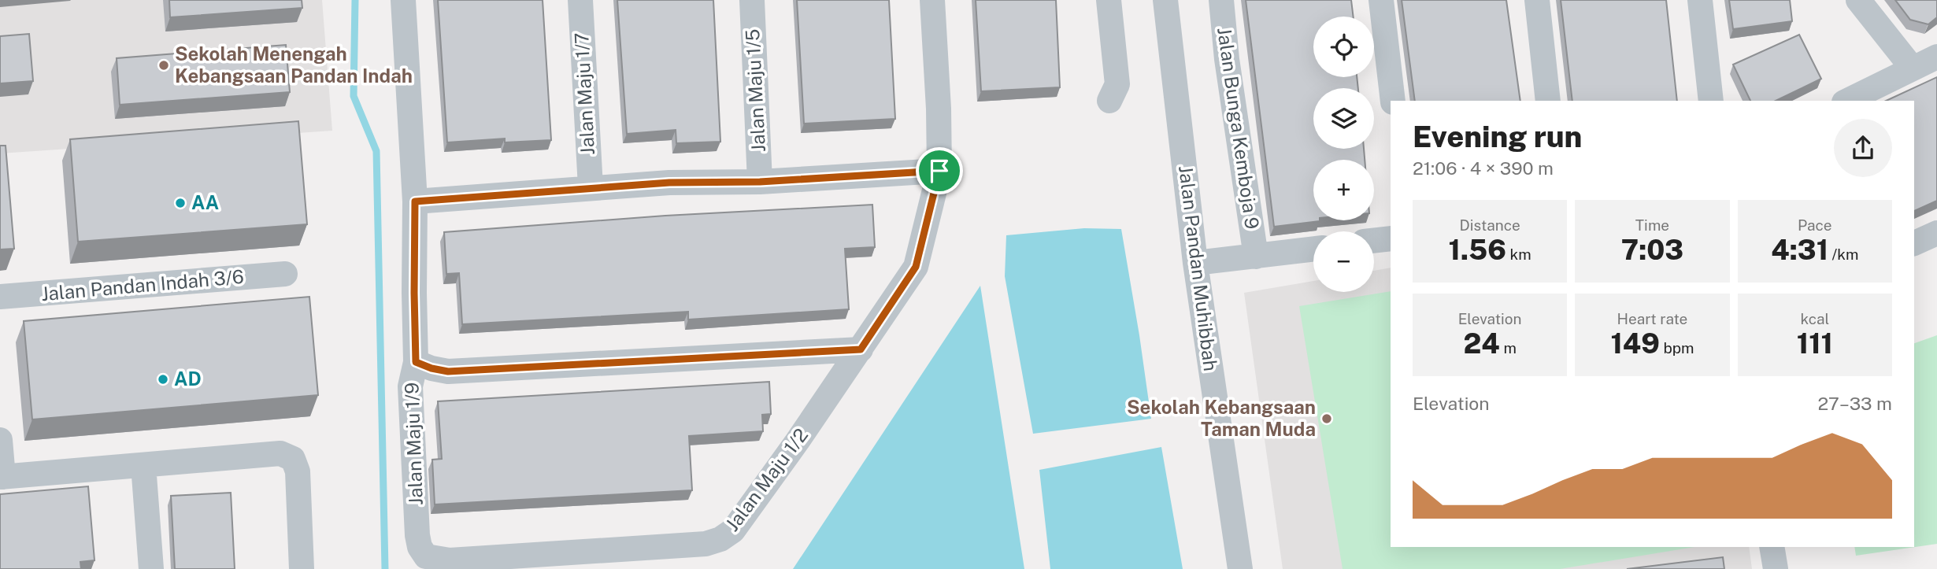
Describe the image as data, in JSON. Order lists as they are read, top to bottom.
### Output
{
  "streets": {
    "street": [
      "Jalan Maju 1/5",
      "Jalan Maju 1/7",
      "Jalan Bunga Kemboja 9",
      "Jalan Pandan Muhibbah",
      "Jalan Pandan Indah 3/6",
      "Jalan Maju 1/9",
      "Jalan Maju 1/2"
    ]
  },
  "crossings": [
    ["Jalan Maju 1/9", "Jalan Maju 1/2"]
  ],
  "places": [
    "Sekolah Menengah Kebangsaan Pandan Indah",
    "AA",
    "AD",
    "Sekolah Kebangsaan Taman Muda"
  ],
  "page": {
    "map_buttons": ["+", "−"],
    "heading": ["Evening run", "21:06 · 4 × 390 m"],
    "stats": [
      ["Distance", "1.56 km"],
      ["Time", "7:03"],
      ["Pace", "4:31 /km"],
      ["Elevation", "24 m"],
      ["Heart rate", "149 bpm"],
      ["kcal", "111"]
    ],
    "chart": ["Elevation", "27–33 m"]
  }
}
